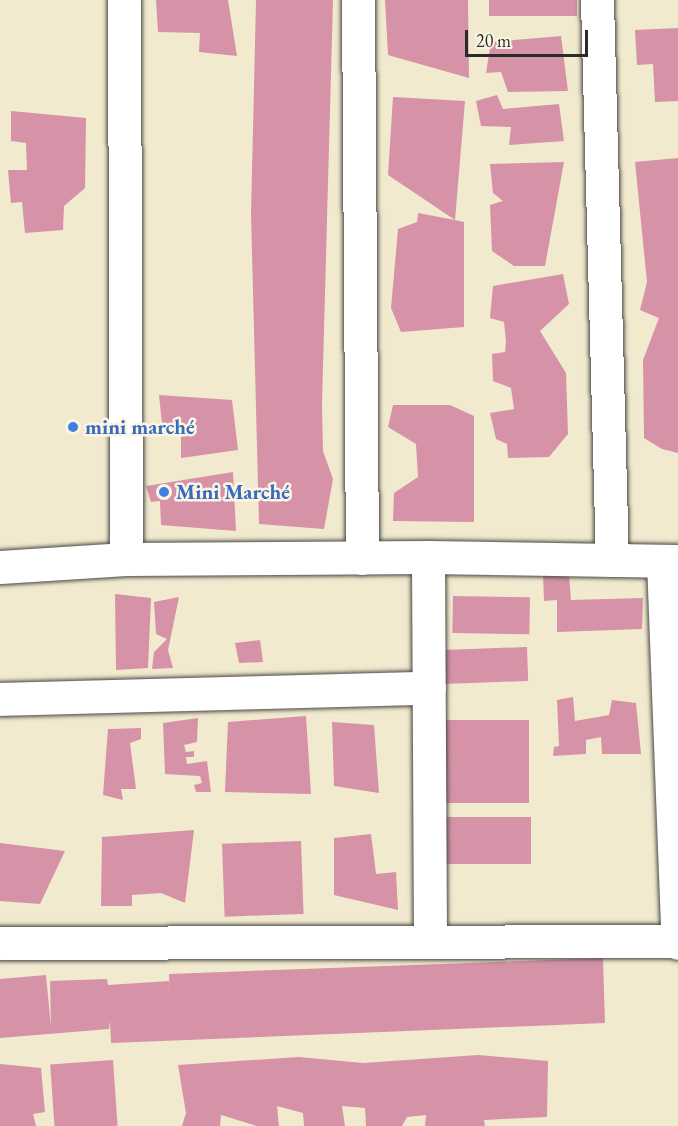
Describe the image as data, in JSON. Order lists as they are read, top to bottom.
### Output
{
  "places": ["mini marché", "Mini Marché"],
  "scale_bar": "20 m"
}
